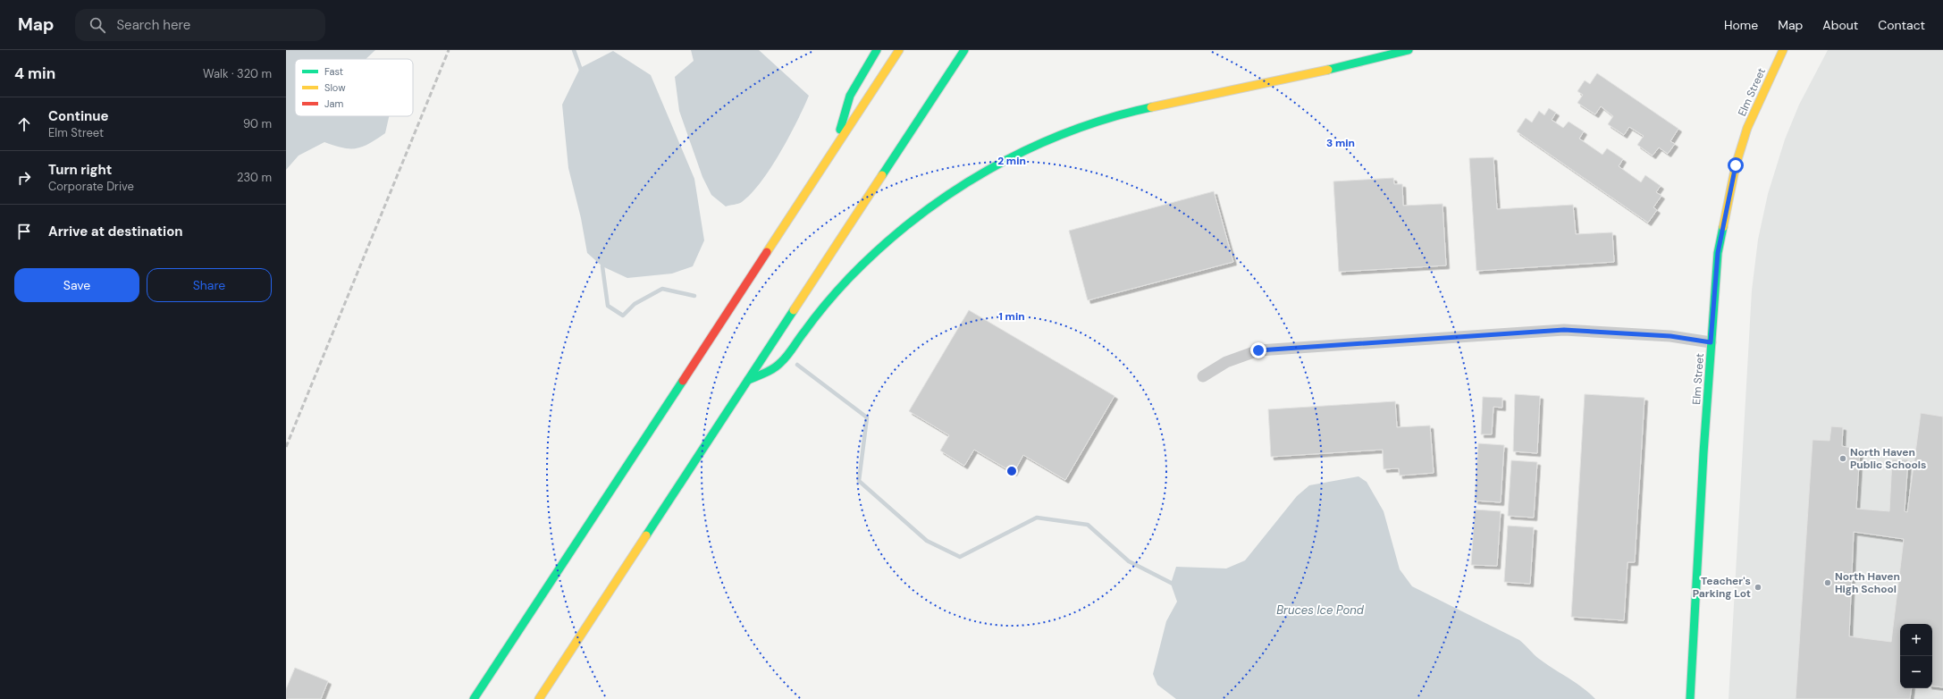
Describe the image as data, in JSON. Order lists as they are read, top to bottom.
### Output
{
  "streets": {
    "main road": ["Elm Street"]
  },
  "water": ["Bruces Ice Pond"],
  "places": ["North Haven Public Schools", "North Haven High School", "Teacher's Parking Lot"],
  "legend": ["Fast", "Slow", "Jam"],
  "page": {
    "header": "Map",
    "search": "Search here",
    "nav": [
      "Home",
      "Map",
      "About",
      "Contact"
    ],
    "heading": ["4 min", "Walk · 320 m"],
    "list": [
      ["Continue", "Elm Street", "90 m"],
      ["Turn right", "Corporate Drive", "230 m"],
      "Arrive at destination"
    ],
    "buttons": ["Save", "Share"],
    "map_buttons": ["+", "−"]
  },
  "rings": ["3 min", "2 min", "1 min"]
}
